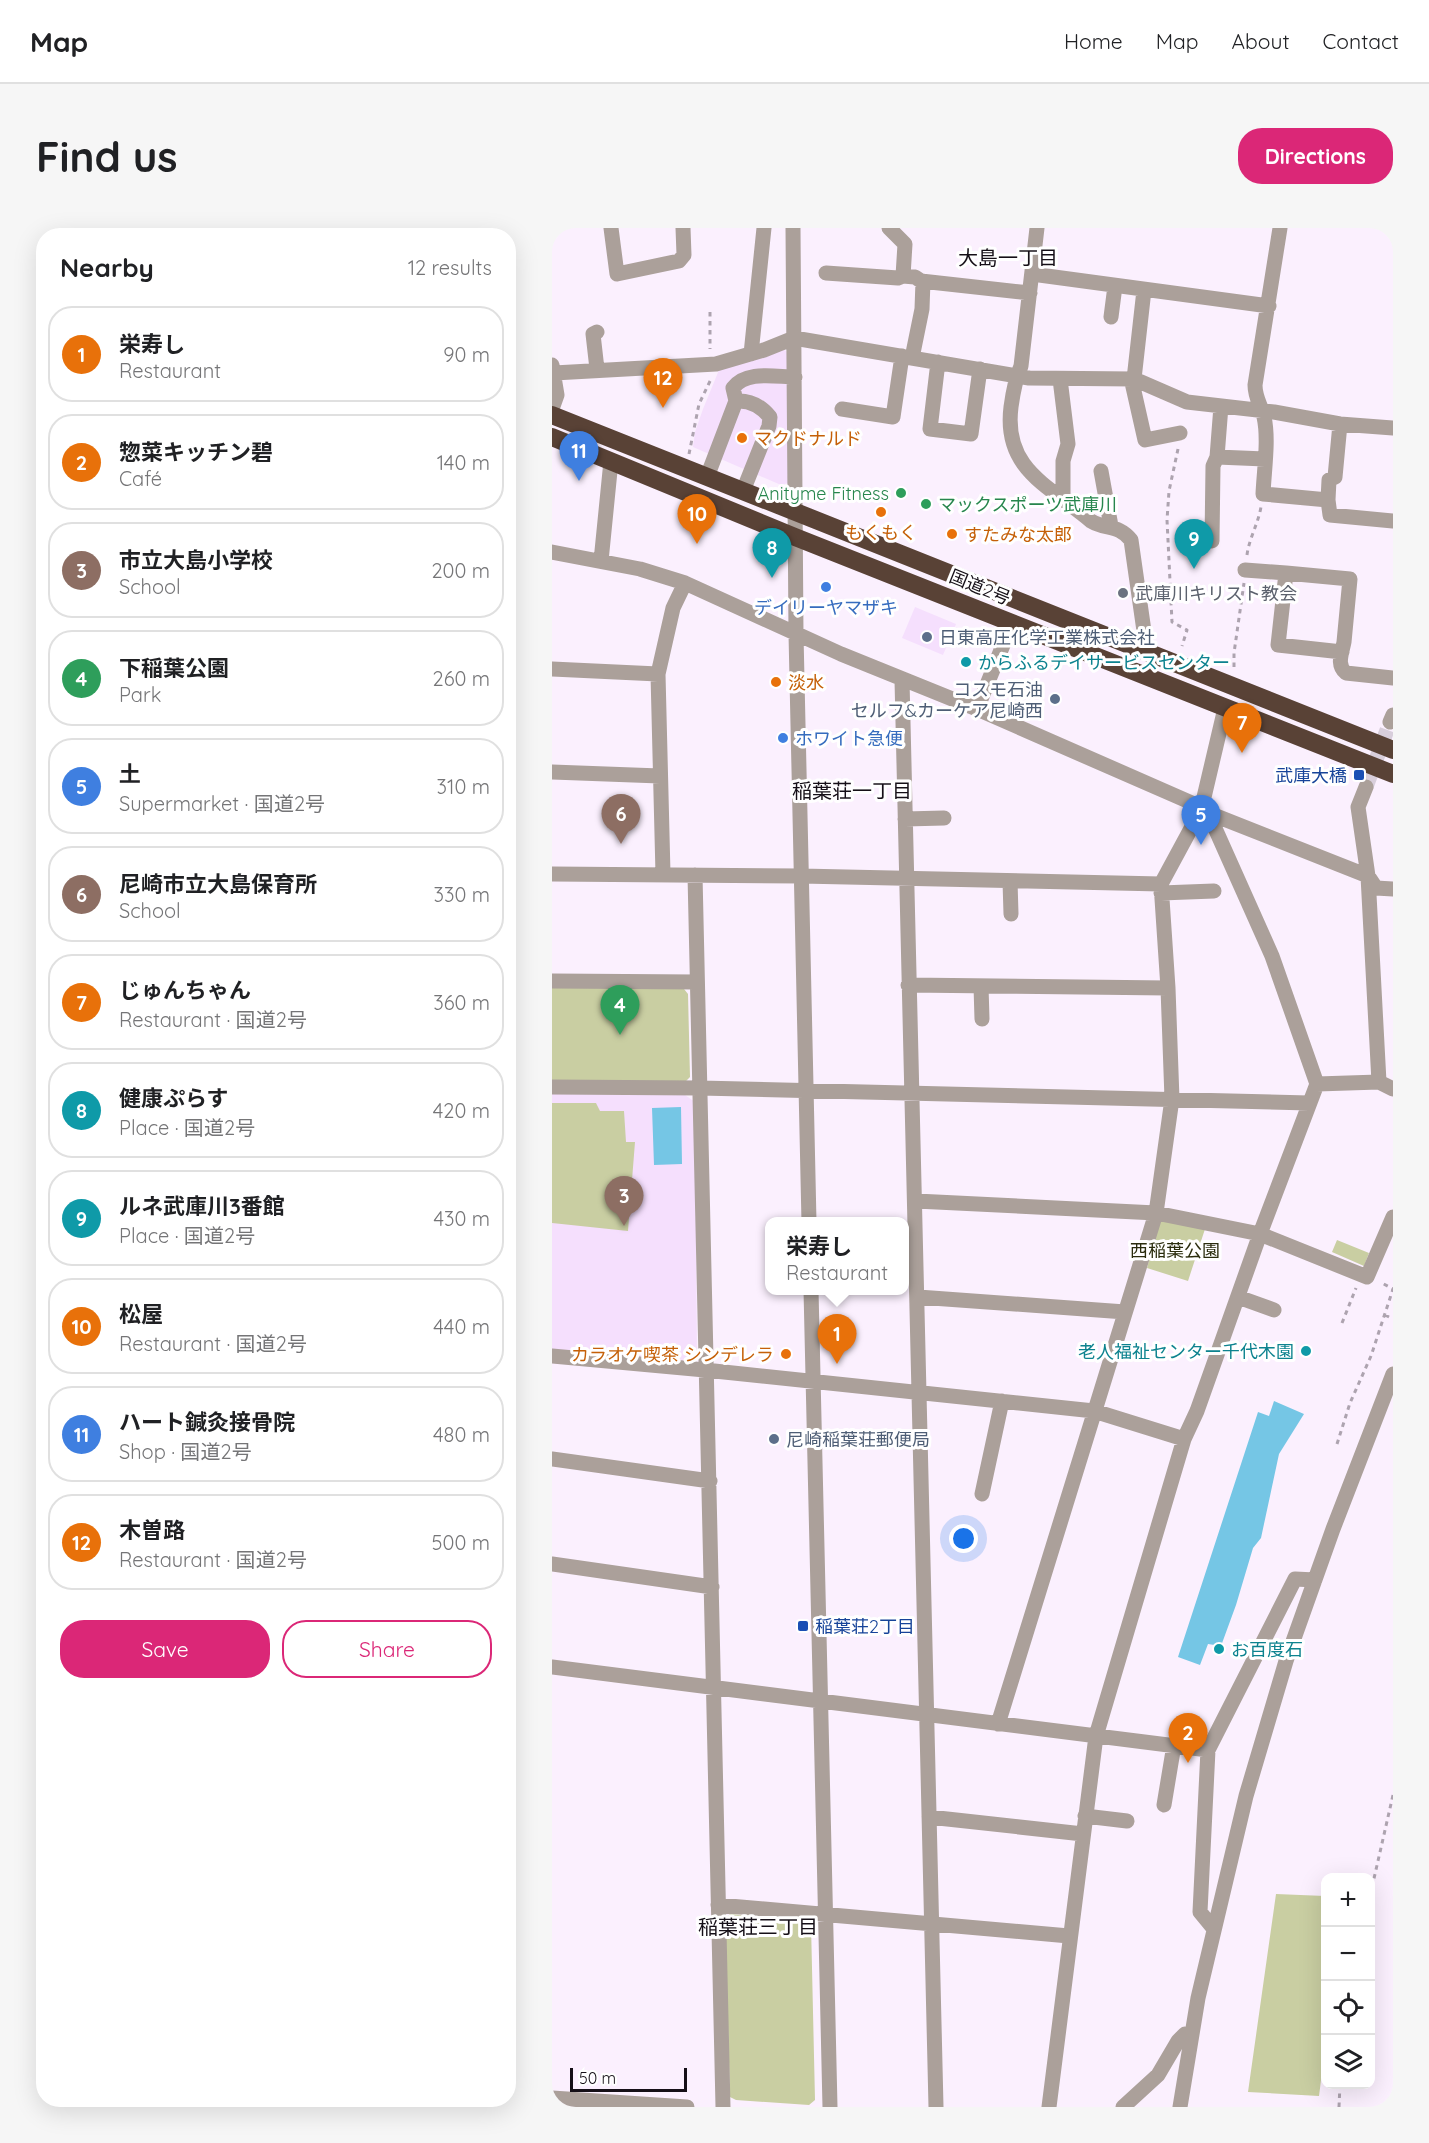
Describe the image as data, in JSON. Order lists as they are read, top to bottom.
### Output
{
  "streets": {
    "highway": ["国道2号"]
  },
  "districts": ["大島一丁目", "稲葉荘一丁目", "稲葉荘三丁目"],
  "parks": ["西稲葉公園"],
  "places": {
    "other": [
      "マクドナルド",
      "Anityme Fitness",
      "マックスポーツ武庫川",
      "もくもく",
      "すたみな太郎",
      "デイリーヤマザキ",
      "武庫川キリスト教会",
      "日東高圧化学工業株式会社",
      "からふるデイサービスセンター",
      "淡水",
      "コスモ石油 セルフ&カーケア尼崎西",
      "ホワイト急便",
      "老人福祉センター千代木園",
      "カラオケ喫茶 シンデレラ",
      "尼崎稲葉荘郵便局",
      "お百度石"
    ],
    "transit": ["武庫大橋", "稲葉荘2丁目"]
  },
  "scale_bar": "50 m",
  "page": {
    "header": "Map",
    "nav": [
      "Home",
      "Map",
      "About",
      "Contact"
    ],
    "buttons": [
      "Directions",
      ["Save", "Share"]
    ],
    "title": "Find us",
    "heading": ["Nearby", "12 results"],
    "list": [
      {
        "mark": "1",
        "name": "栄寿し",
        "note": "Restaurant",
        "value": "90 m"
      },
      {
        "mark": "2",
        "name": "惣菜キッチン碧",
        "note": "Café",
        "value": "140 m"
      },
      {
        "mark": "3",
        "name": "市立大島小学校",
        "note": "School",
        "value": "200 m"
      },
      {
        "mark": "4",
        "name": "下稲葉公園",
        "note": "Park",
        "value": "260 m"
      },
      {
        "mark": "5",
        "name": "土",
        "note": "Supermarket · 国道2号",
        "value": "310 m"
      },
      {
        "mark": "6",
        "name": "尼崎市立大島保育所",
        "note": "School",
        "value": "330 m"
      },
      {
        "mark": "7",
        "name": "じゅんちゃん",
        "note": "Restaurant · 国道2号",
        "value": "360 m"
      },
      {
        "mark": "8",
        "name": "健康ぷらす",
        "note": "Place · 国道2号",
        "value": "420 m"
      },
      {
        "mark": "9",
        "name": "ルネ武庫川3番館",
        "note": "Place · 国道2号",
        "value": "430 m"
      },
      {
        "mark": "10",
        "name": "松屋",
        "note": "Restaurant · 国道2号",
        "value": "440 m"
      },
      {
        "mark": "11",
        "name": "ハート鍼灸接骨院",
        "note": "Shop · 国道2号",
        "value": "480 m"
      },
      {
        "mark": "12",
        "name": "木曽路",
        "note": "Restaurant · 国道2号",
        "value": "500 m"
      }
    ],
    "pins": [
      "12",
      "11",
      "10",
      "9",
      "8",
      "7",
      "6",
      "5",
      "4",
      "3",
      "1",
      "2"
    ],
    "popup": ["栄寿し", "Restaurant"],
    "map_buttons": ["+", "−"],
    "scale": "50 m"
  }
}
